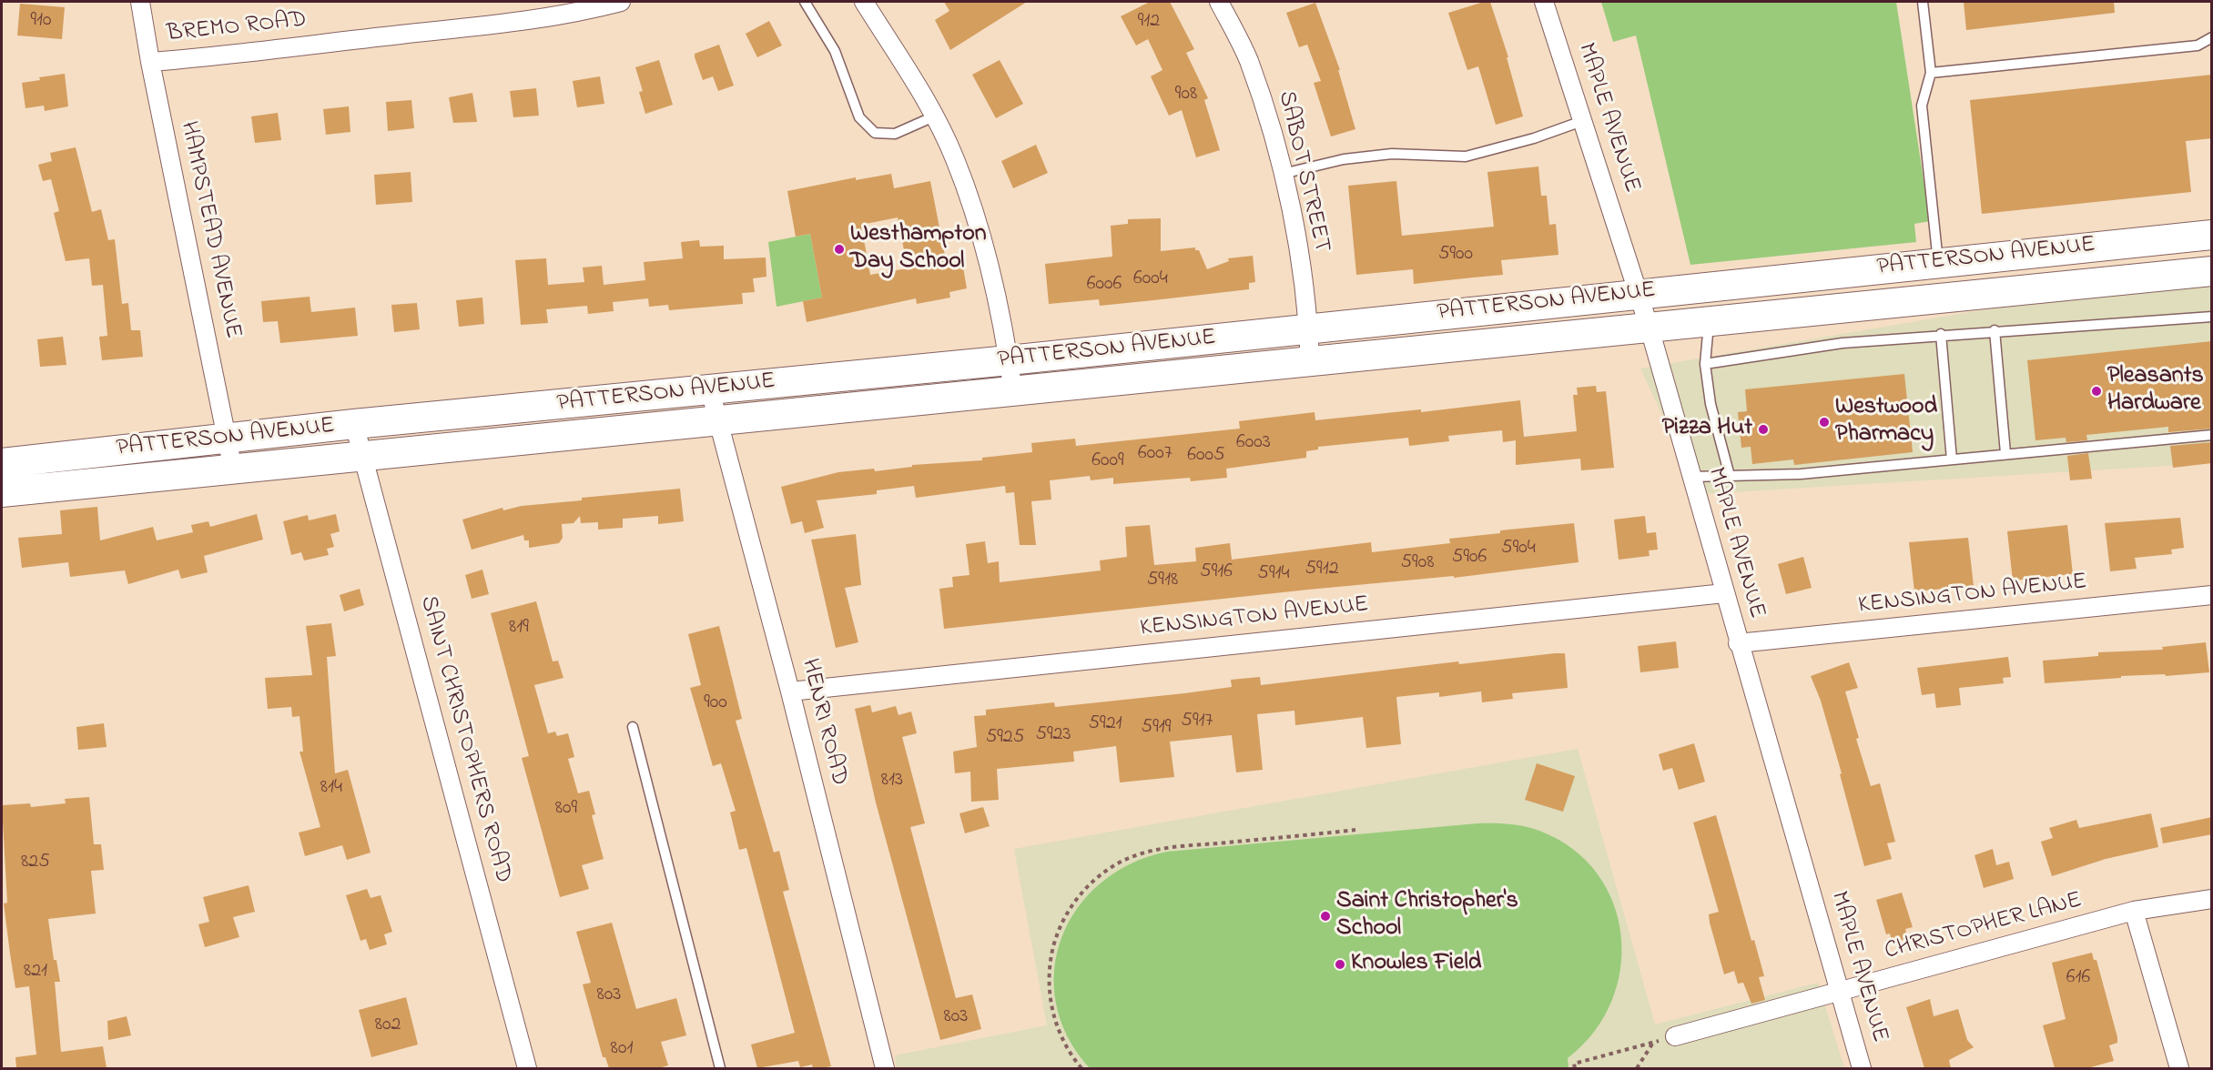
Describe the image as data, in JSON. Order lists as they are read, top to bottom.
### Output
{
  "streets": {
    "main road": ["PATTERSON AVENUE"],
    "street": [
      "BREMO ROAD",
      "MAPLE AVENUE",
      "SABOT STREET",
      "HAMPSTEAD AVENUE",
      "KENSINGTON AVENUE",
      "HENRI ROAD",
      "SAINT CHRISTOPHERS ROAD",
      "CHRISTOPHER LANE"
    ]
  },
  "crossings": [
    ["BREMO ROAD", "HAMPSTEAD AVENUE"],
    ["MAPLE AVENUE", "PATTERSON AVENUE"],
    ["MAPLE AVENUE", "KENSINGTON AVENUE"],
    ["MAPLE AVENUE", "CHRISTOPHER LANE"],
    ["SABOT STREET", "PATTERSON AVENUE"],
    ["HAMPSTEAD AVENUE", "PATTERSON AVENUE"],
    ["PATTERSON AVENUE", "HENRI ROAD"],
    ["PATTERSON AVENUE", "SAINT CHRISTOPHERS ROAD"],
    ["KENSINGTON AVENUE", "HENRI ROAD"]
  ],
  "places": [
    "Westhampton Day School",
    "Pleasants Hardware",
    "Westwood Pharmacy",
    "Pizza Hut",
    "Saint Christopher's School",
    "Knowles Field"
  ],
  "house_numbers": [
    "910",
    "912",
    "908",
    "5900",
    "6004",
    "6006",
    "6003",
    "6007",
    "6005",
    "6009",
    "5904",
    "5906",
    "5908",
    "5912",
    "5916",
    "5914",
    "5918",
    "819",
    "900",
    "5917",
    "5921",
    "5919",
    "5923",
    "5925",
    "813",
    "814",
    "809",
    "825",
    "821",
    "616",
    "803",
    "803",
    "802",
    "801"
  ]
}
